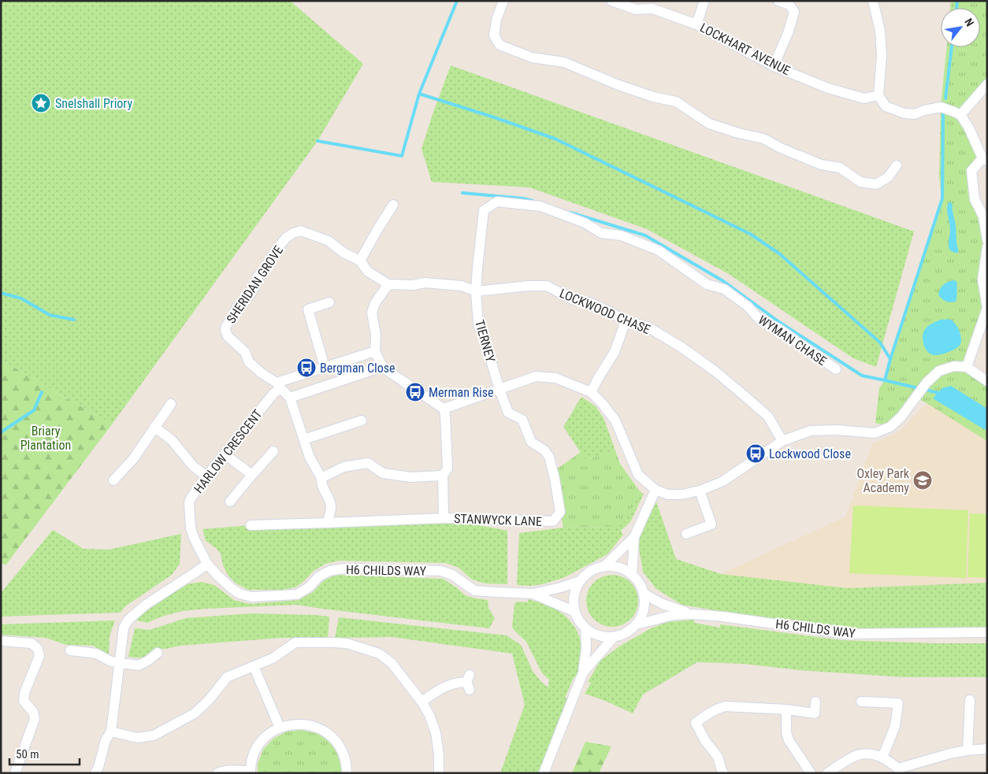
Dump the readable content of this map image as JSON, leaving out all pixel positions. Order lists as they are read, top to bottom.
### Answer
{
  "streets": {
    "street": [
      "LOCKHART AVENUE",
      "SHERIDAN GROVE",
      "LOCKWOOD CHASE",
      "WYMAN CHASE",
      "TIERNEY",
      "HARLOW CRESCENT",
      "STANWYCK LANE",
      "H6 CHILDS WAY"
    ]
  },
  "crossings": [
    ["SHERIDAN GROVE", "LOCKWOOD CHASE"],
    ["SHERIDAN GROVE", "HARLOW CRESCENT"],
    ["LOCKWOOD CHASE", "WYMAN CHASE"],
    ["LOCKWOOD CHASE", "TIERNEY"],
    ["WYMAN CHASE", "TIERNEY"],
    ["TIERNEY", "STANWYCK LANE"],
    ["HARLOW CRESCENT", "H6 CHILDS WAY"]
  ],
  "parks": ["Briary Plantation"],
  "places": {
    "place": ["Snelshall Priory"],
    "bus stop": ["Bergman Close", "Merman Rise", "Lockwood Close"],
    "school or university": ["Oxley Park Academy"]
  },
  "scale_bar": "50 m",
  "north": "top right"
}
